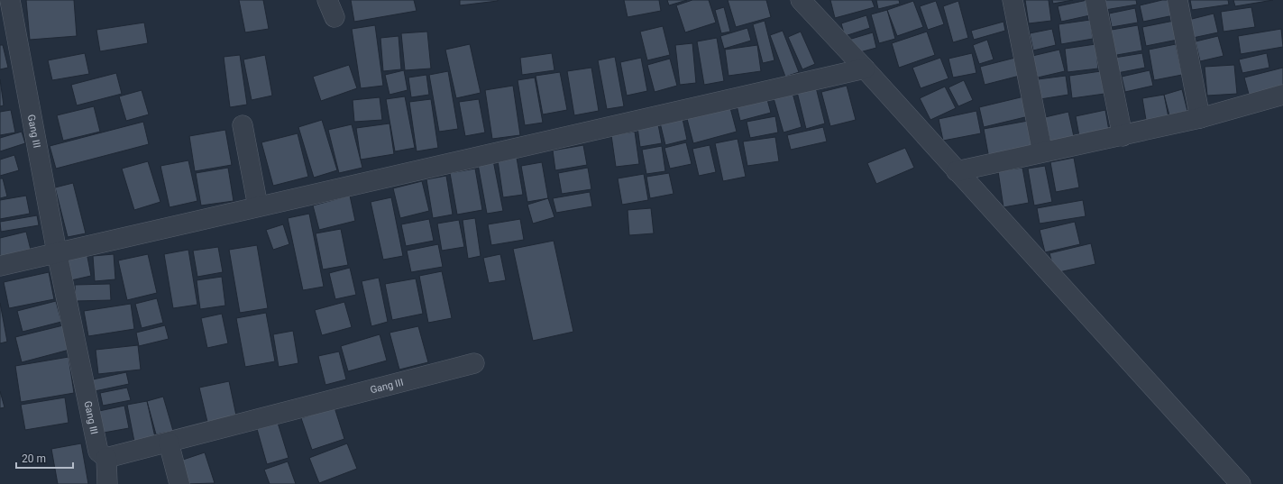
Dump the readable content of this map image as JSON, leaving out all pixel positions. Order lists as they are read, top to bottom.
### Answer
{
  "streets": {
    "street": ["Gang III"]
  },
  "scale_bar": "20 m"
}
